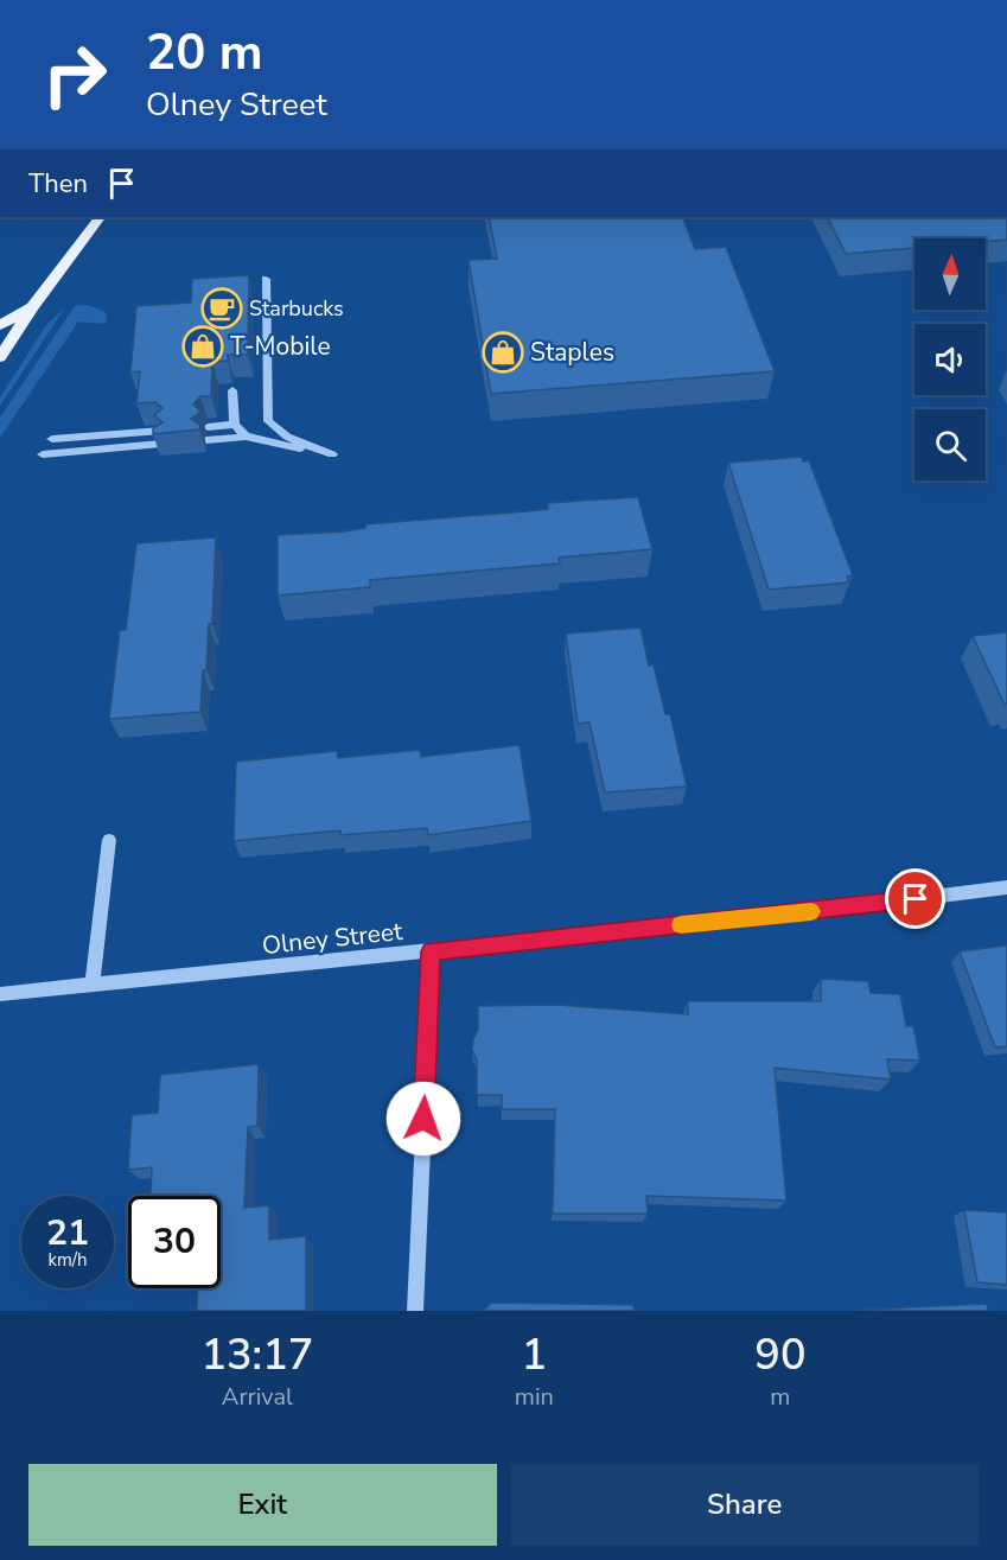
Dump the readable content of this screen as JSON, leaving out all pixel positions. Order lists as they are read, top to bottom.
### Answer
{
  "streets": {
    "street": ["Olney Street"]
  },
  "places": {
    "cafe": ["Starbucks"],
    "shop": ["T-Mobile", "Staples"]
  },
  "north": "top",
  "page": {
    "turn": ["20 m", "Olney Street"],
    "then": "Then",
    "speed": "21 km/h",
    "limit": "30",
    "eta": [
      "13:17",
      "Arrival",
      "1",
      "min",
      "90",
      "m"
    ],
    "buttons": ["Exit", "Share"]
  }
}
